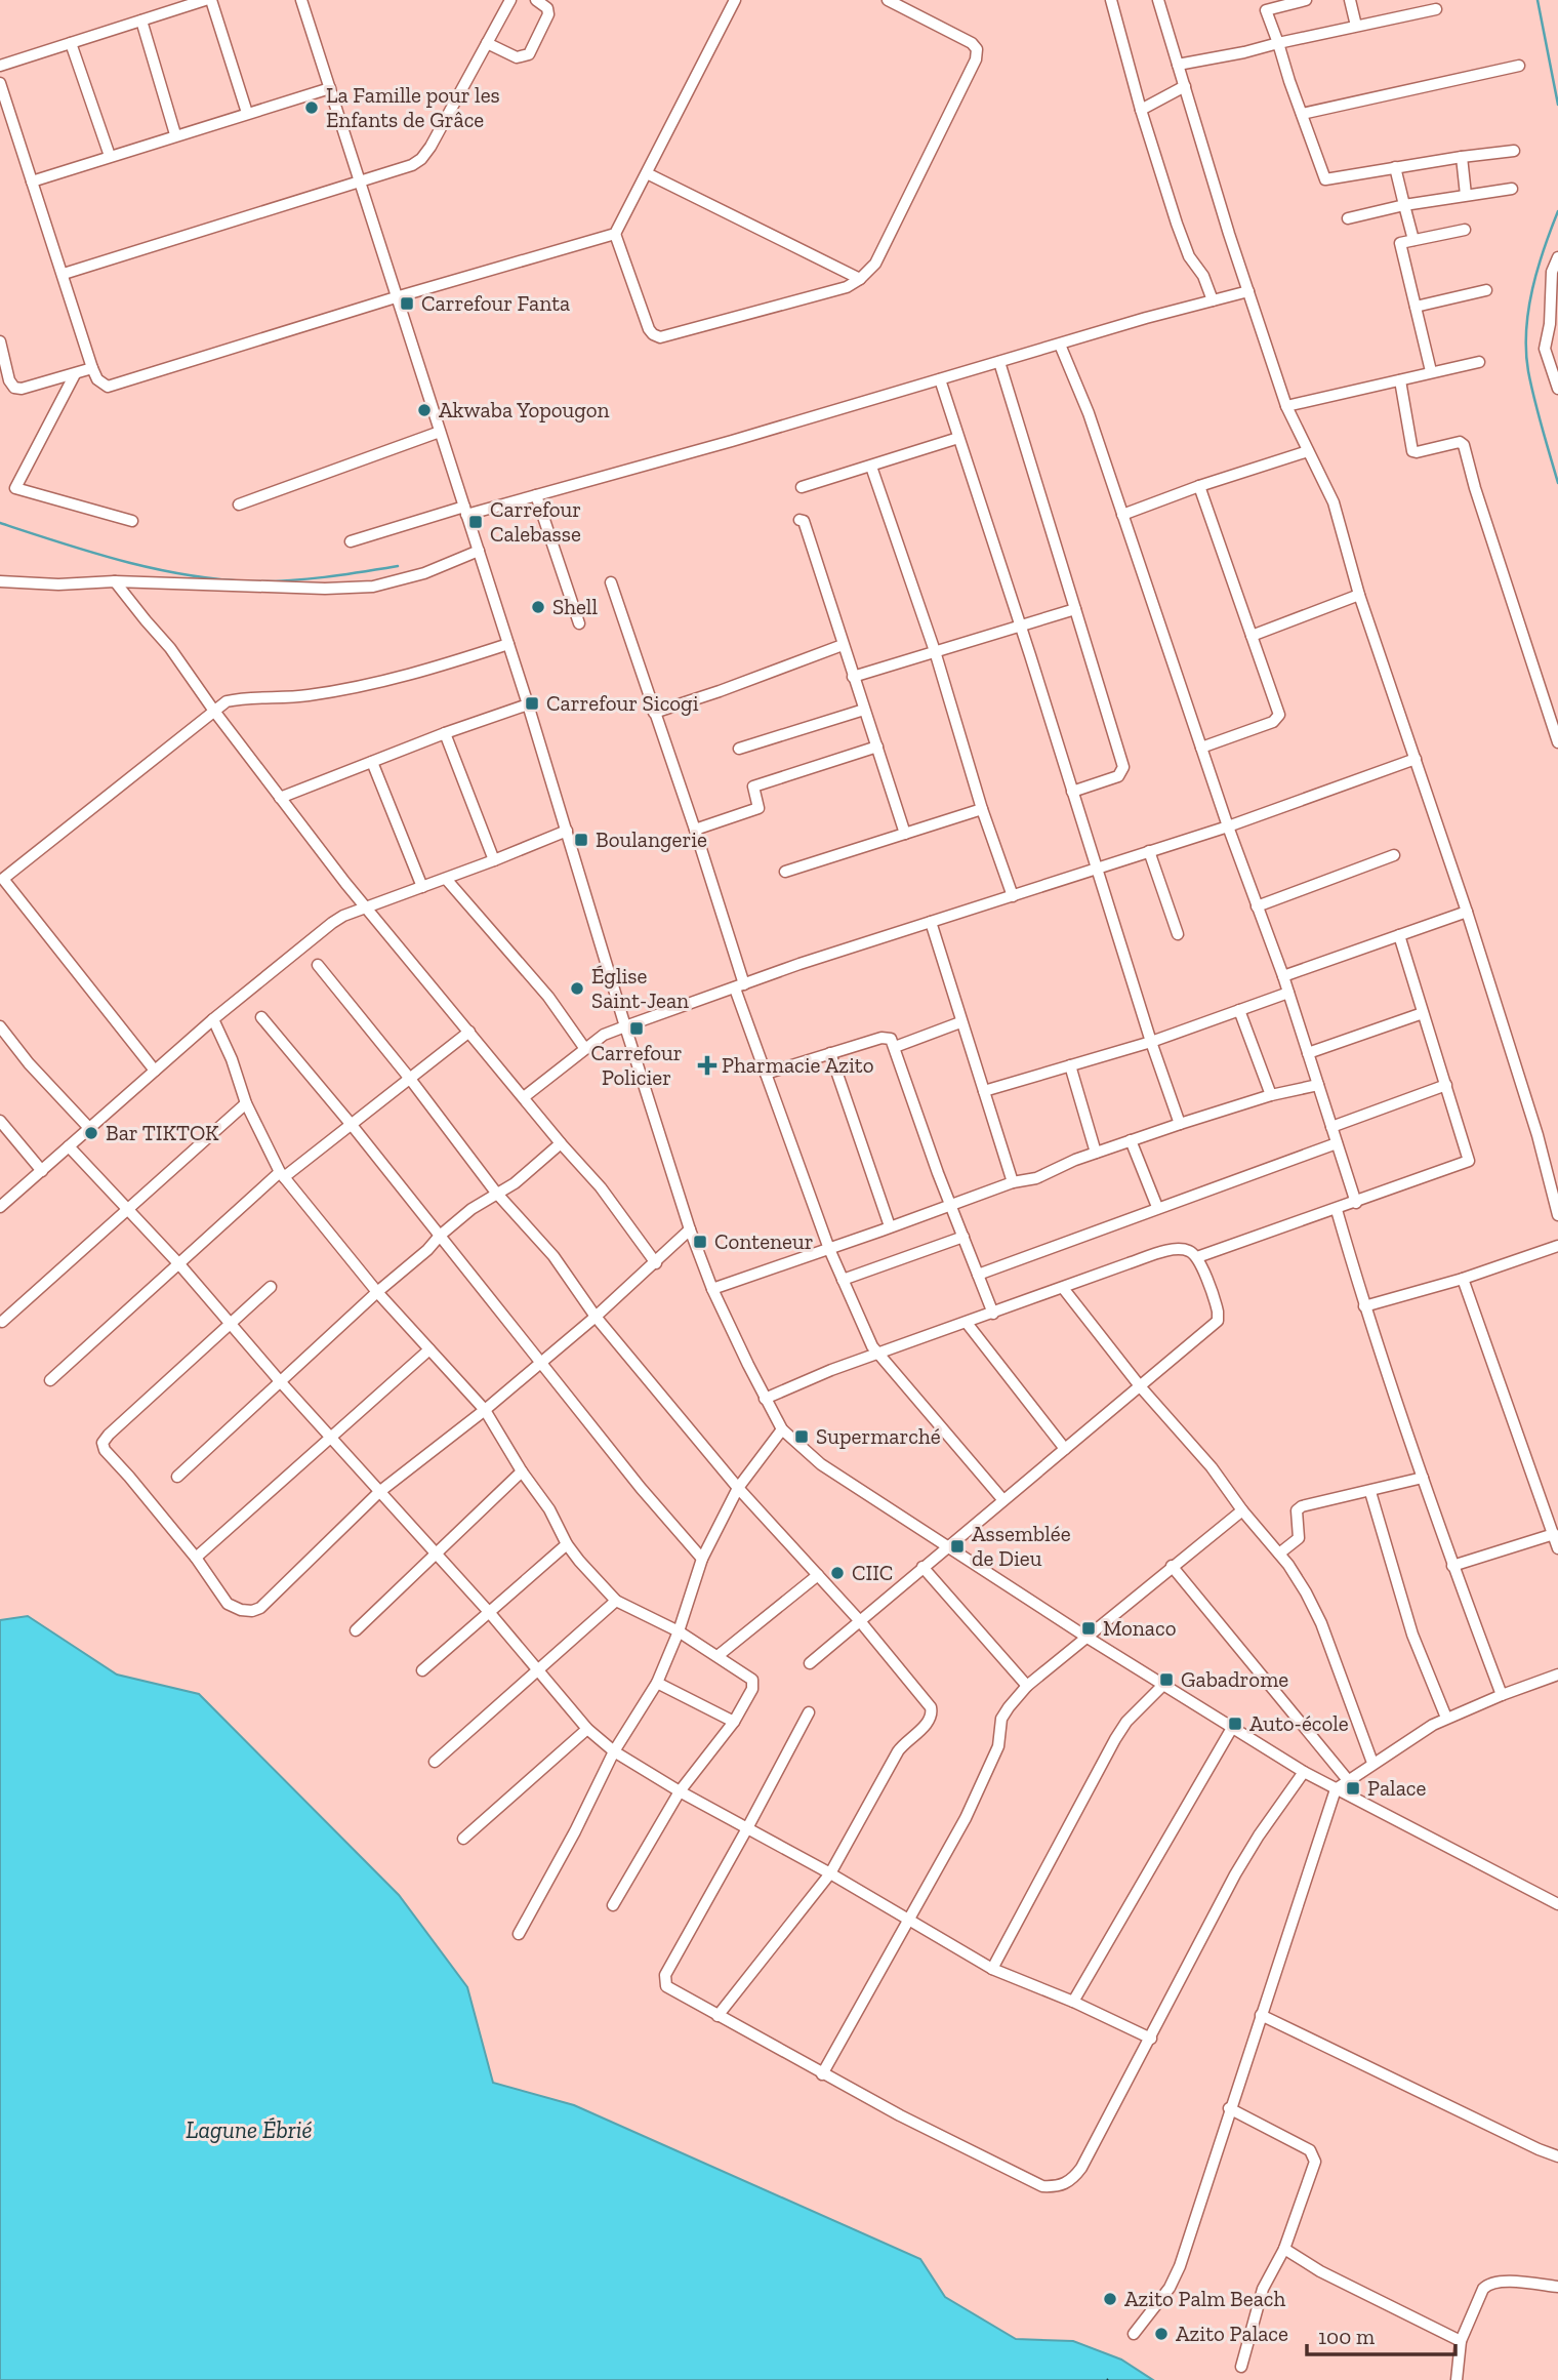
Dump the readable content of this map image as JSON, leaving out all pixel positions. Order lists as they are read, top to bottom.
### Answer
{
  "water": ["Lagune Ébrié"],
  "places": {
    "other": [
      "La Famille pour les Enfants de Grâce",
      "Akwaba Yopougon",
      "Shell",
      "Église Saint-Jean",
      "Bar TIKTOK",
      "CIIC",
      "Azito Palm Beach",
      "Azito Palace"
    ],
    "transit": [
      "Carrefour Fanta",
      "Carrefour Calebasse",
      "Carrefour Sicogi",
      "Boulangerie",
      "Carrefour Policier",
      "Conteneur",
      "Supermarché",
      "Assemblée de Dieu",
      "Monaco",
      "Gabadrome",
      "Auto-école",
      "Palace"
    ],
    "health": ["Pharmacie Azito"]
  },
  "scale_bar": "100 m"
}
